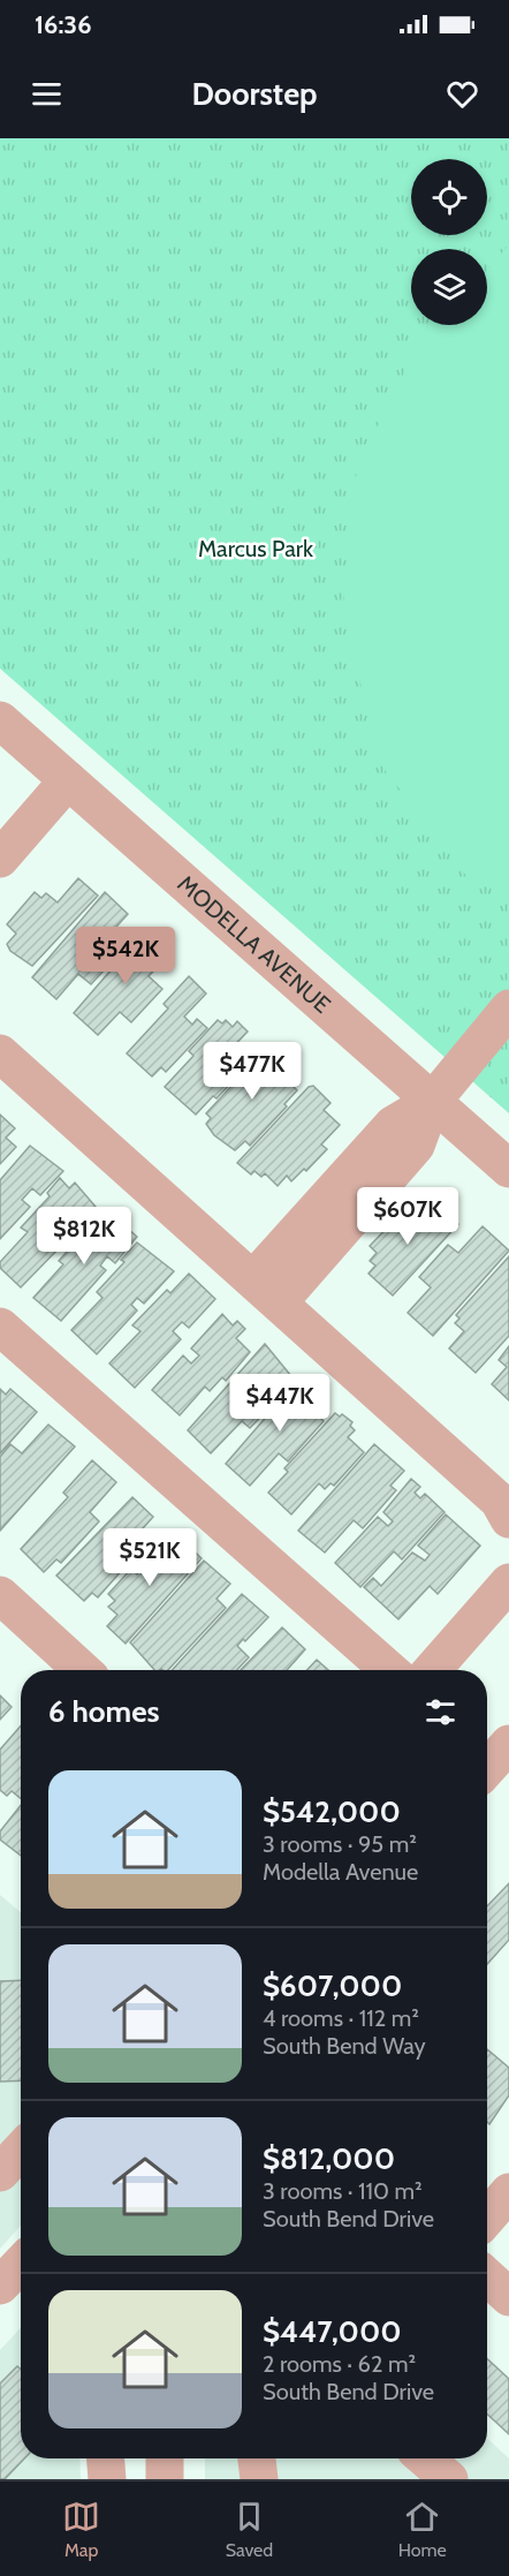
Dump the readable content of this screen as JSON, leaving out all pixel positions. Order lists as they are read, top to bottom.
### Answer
{
  "streets": {
    "street": ["MODELLA AVENUE"]
  },
  "parks": ["Marcus Park"],
  "page": {
    "status": "16:36",
    "header": "Doorstep",
    "price": [
      "$542K",
      "$477K",
      "$607K",
      "$812K",
      "$447K",
      "$521K"
    ],
    "heading": "6 homes",
    "list": [
      {
        "name": "$542,000",
        "note": "3 rooms · 95 m² · Modella Avenue"
      },
      {
        "name": "$607,000",
        "note": "4 rooms · 112 m² · South Bend Way"
      },
      {
        "name": "$812,000",
        "note": "3 rooms · 110 m² · South Bend Drive"
      },
      {
        "name": "$447,000",
        "note": "2 rooms · 62 m² · South Bend Drive"
      }
    ],
    "tabs": ["Map", "Saved", "Home"]
  }
}
